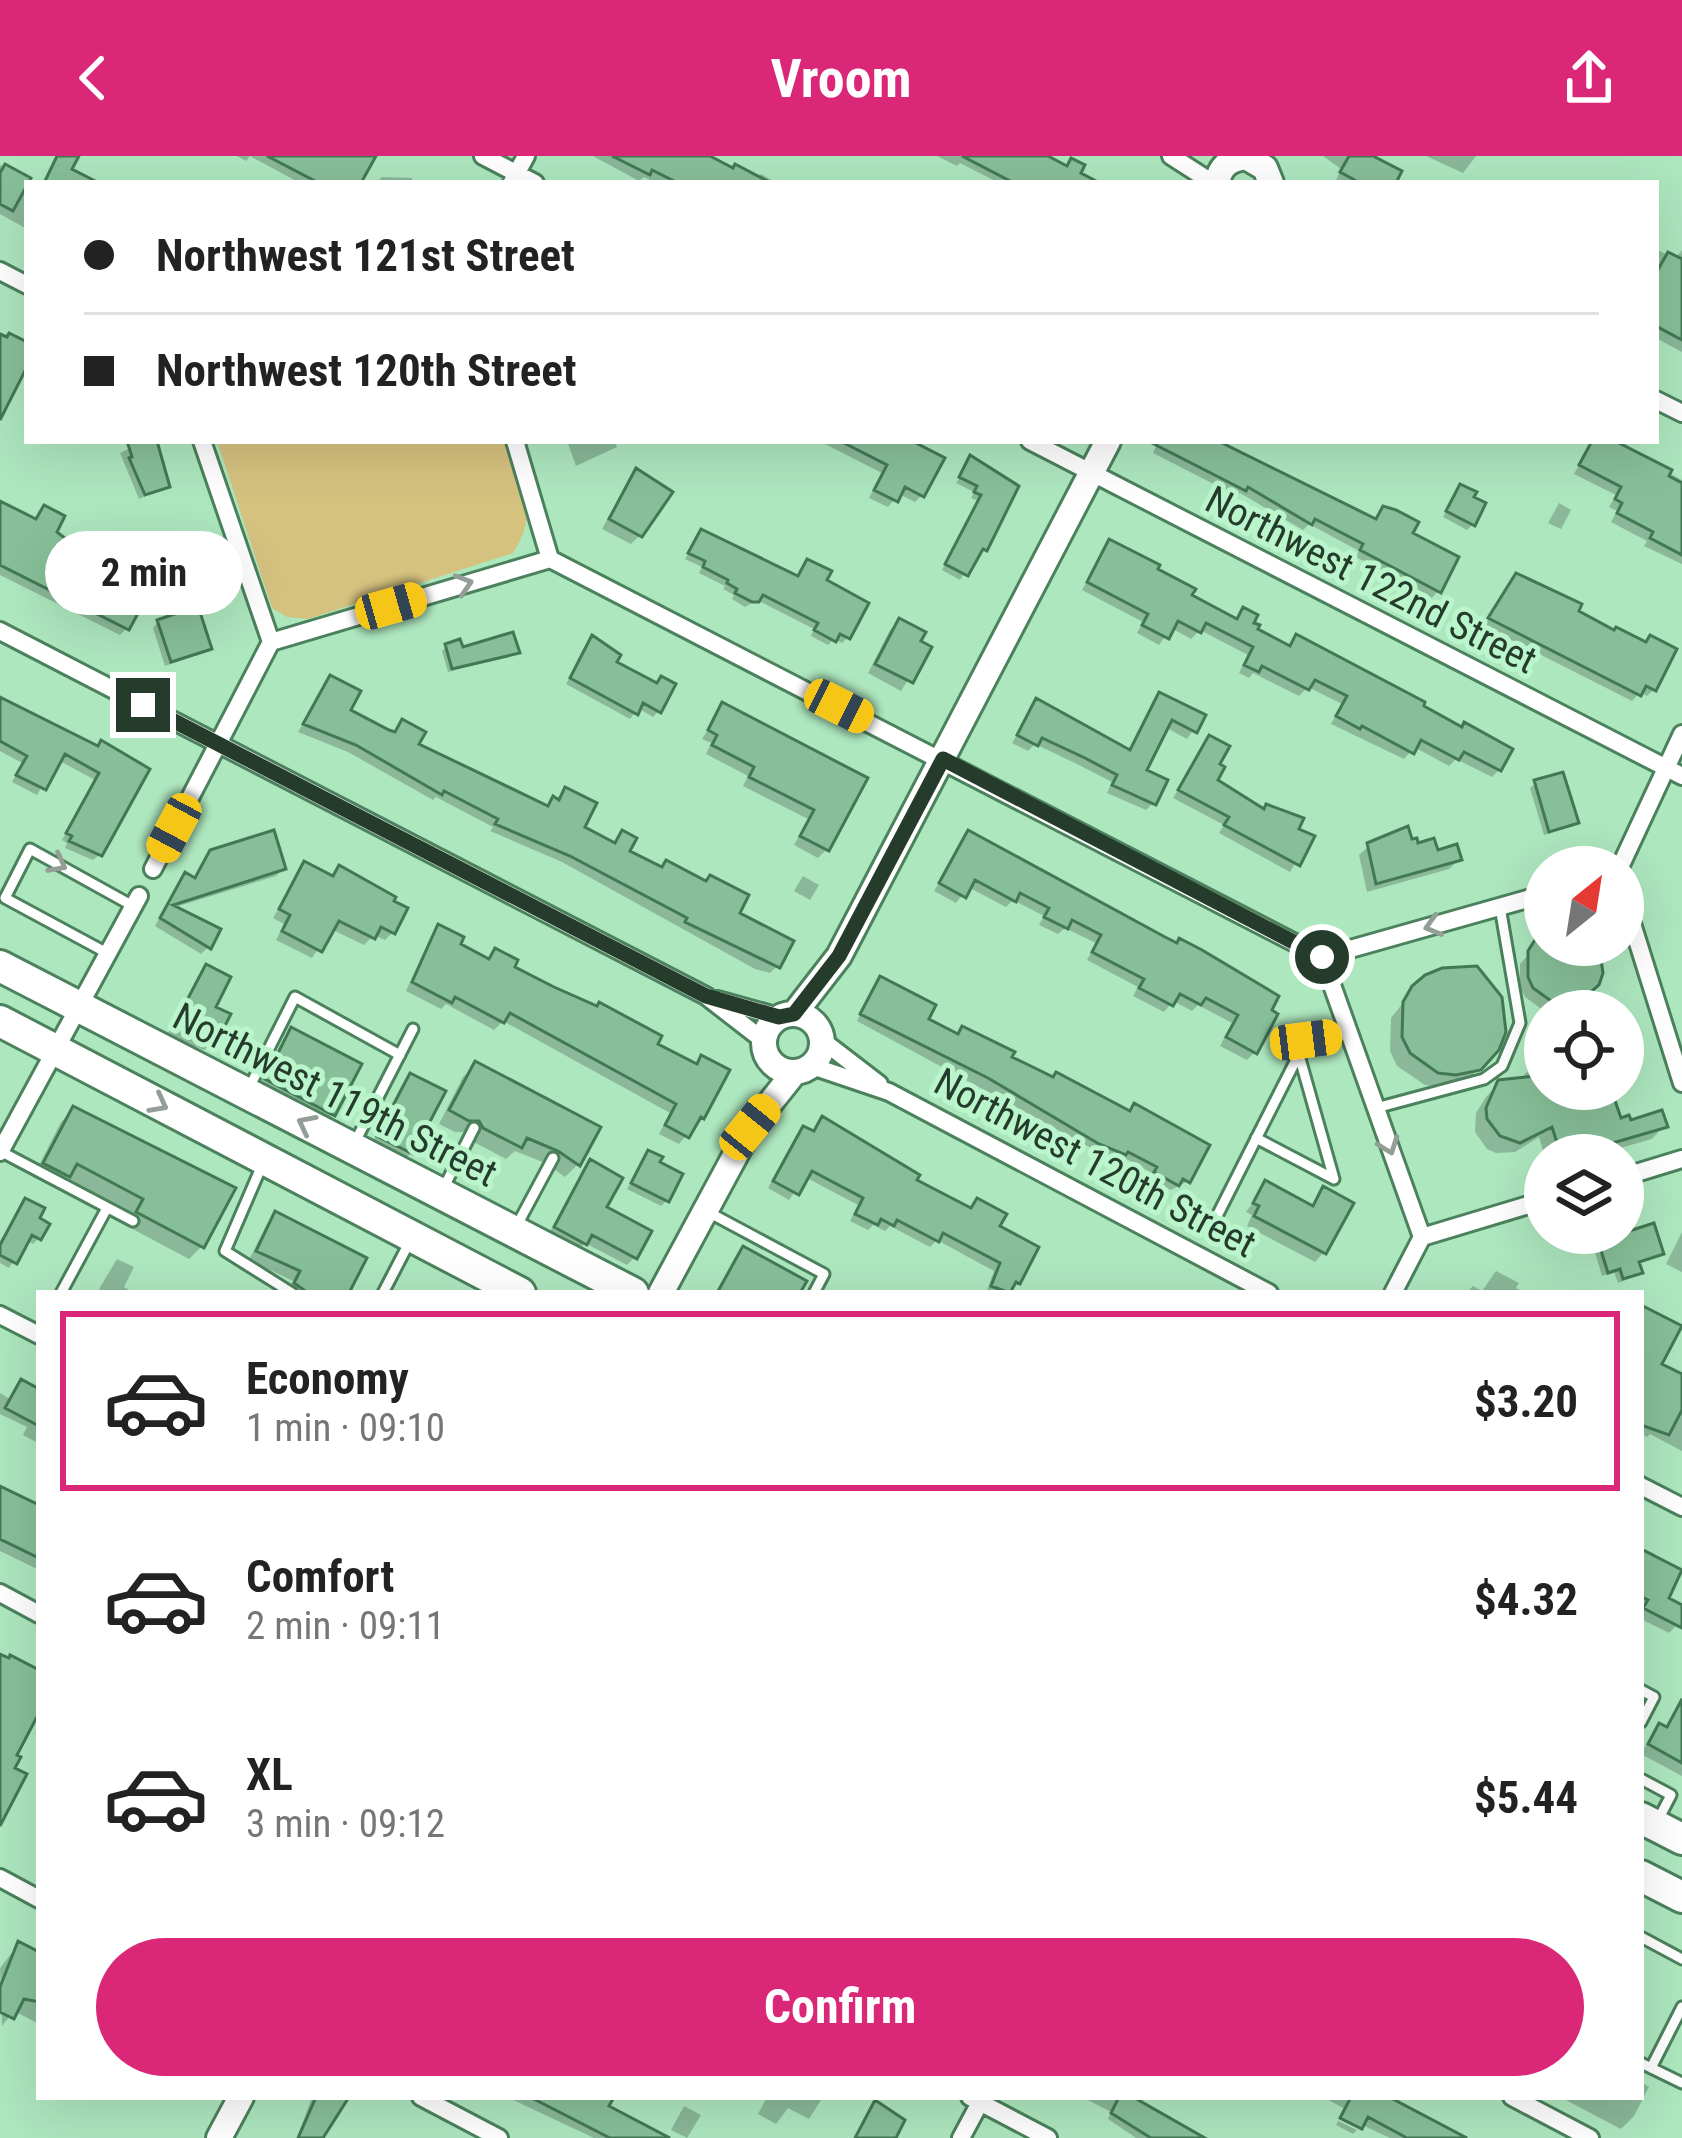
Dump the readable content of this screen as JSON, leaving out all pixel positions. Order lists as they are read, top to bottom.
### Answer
{
  "streets": {
    "highway": ["Northwest 119th Street"],
    "street": ["Northwest 122nd Street", "Northwest 120th Street"]
  },
  "north": "top right",
  "page": {
    "header": "Vroom",
    "banner": ["Northwest 121st Street", "Northwest 120th Street"],
    "bubble": "2 min",
    "list": [
      {
        "name": "Economy",
        "note": "1 min · 09:10",
        "value": "$3.20"
      },
      {
        "name": "Comfort",
        "note": "2 min · 09:11",
        "value": "$4.32"
      },
      {
        "name": "XL",
        "note": "3 min · 09:12",
        "value": "$5.44"
      }
    ],
    "buttons": "Confirm"
  }
}
